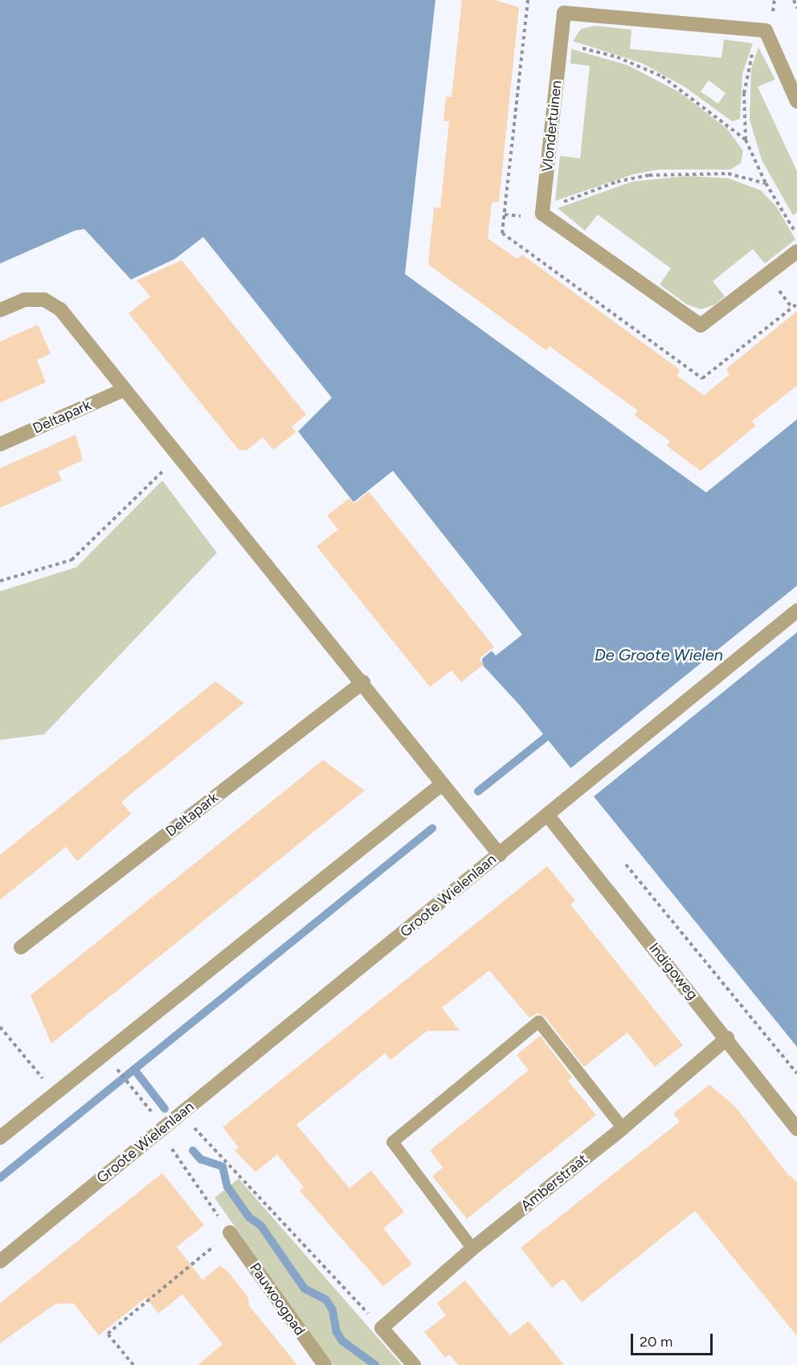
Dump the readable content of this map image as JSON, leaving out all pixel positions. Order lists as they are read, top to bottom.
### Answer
{
  "streets": {
    "street": [
      "Vlondertuinen",
      "Deltapark",
      "Groote Wielenlaan",
      "Indigoweg",
      "Amberstraat",
      "Pauwoogpad"
    ]
  },
  "crossings": [
    ["Indigoweg", "Amberstraat"]
  ],
  "water": ["De Groote Wielen"],
  "scale_bar": "20 m"
}
